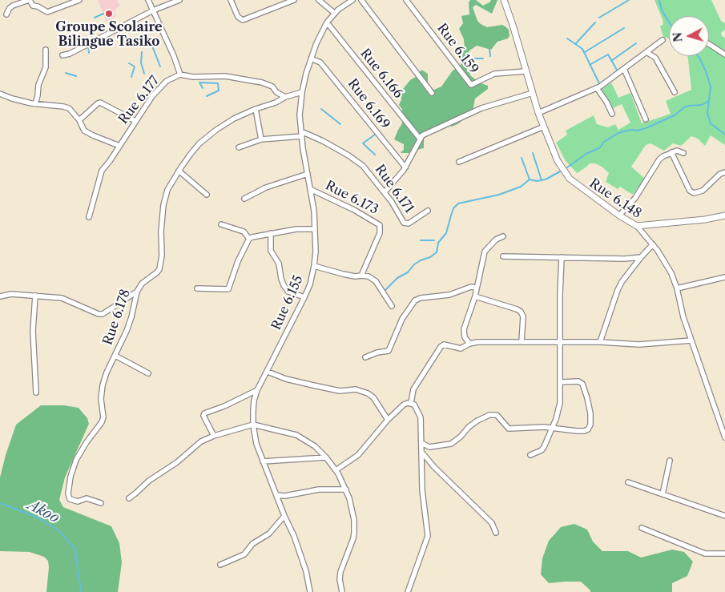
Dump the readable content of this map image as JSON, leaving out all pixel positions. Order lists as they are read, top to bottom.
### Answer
{
  "streets": {
    "street": [
      "Rue 6.159",
      "Rue 6.166",
      "Rue 6.177",
      "Rue 6.169",
      "Rue 6.171",
      "Rue 6.173",
      "Rue 6.148",
      "Rue 6.155",
      "Rue 6.178"
    ]
  },
  "crossings": [
    ["Rue 6.159", "Rue 6.148"],
    ["Rue 6.166", "Rue 6.155"],
    ["Rue 6.177", "Rue 6.178"],
    ["Rue 6.169", "Rue 6.155"],
    ["Rue 6.171", "Rue 6.155"],
    ["Rue 6.173", "Rue 6.155"]
  ],
  "water": ["Akoo"],
  "places": ["Groupe Scolaire Bilingue Tasiko"],
  "north": "left"
}
